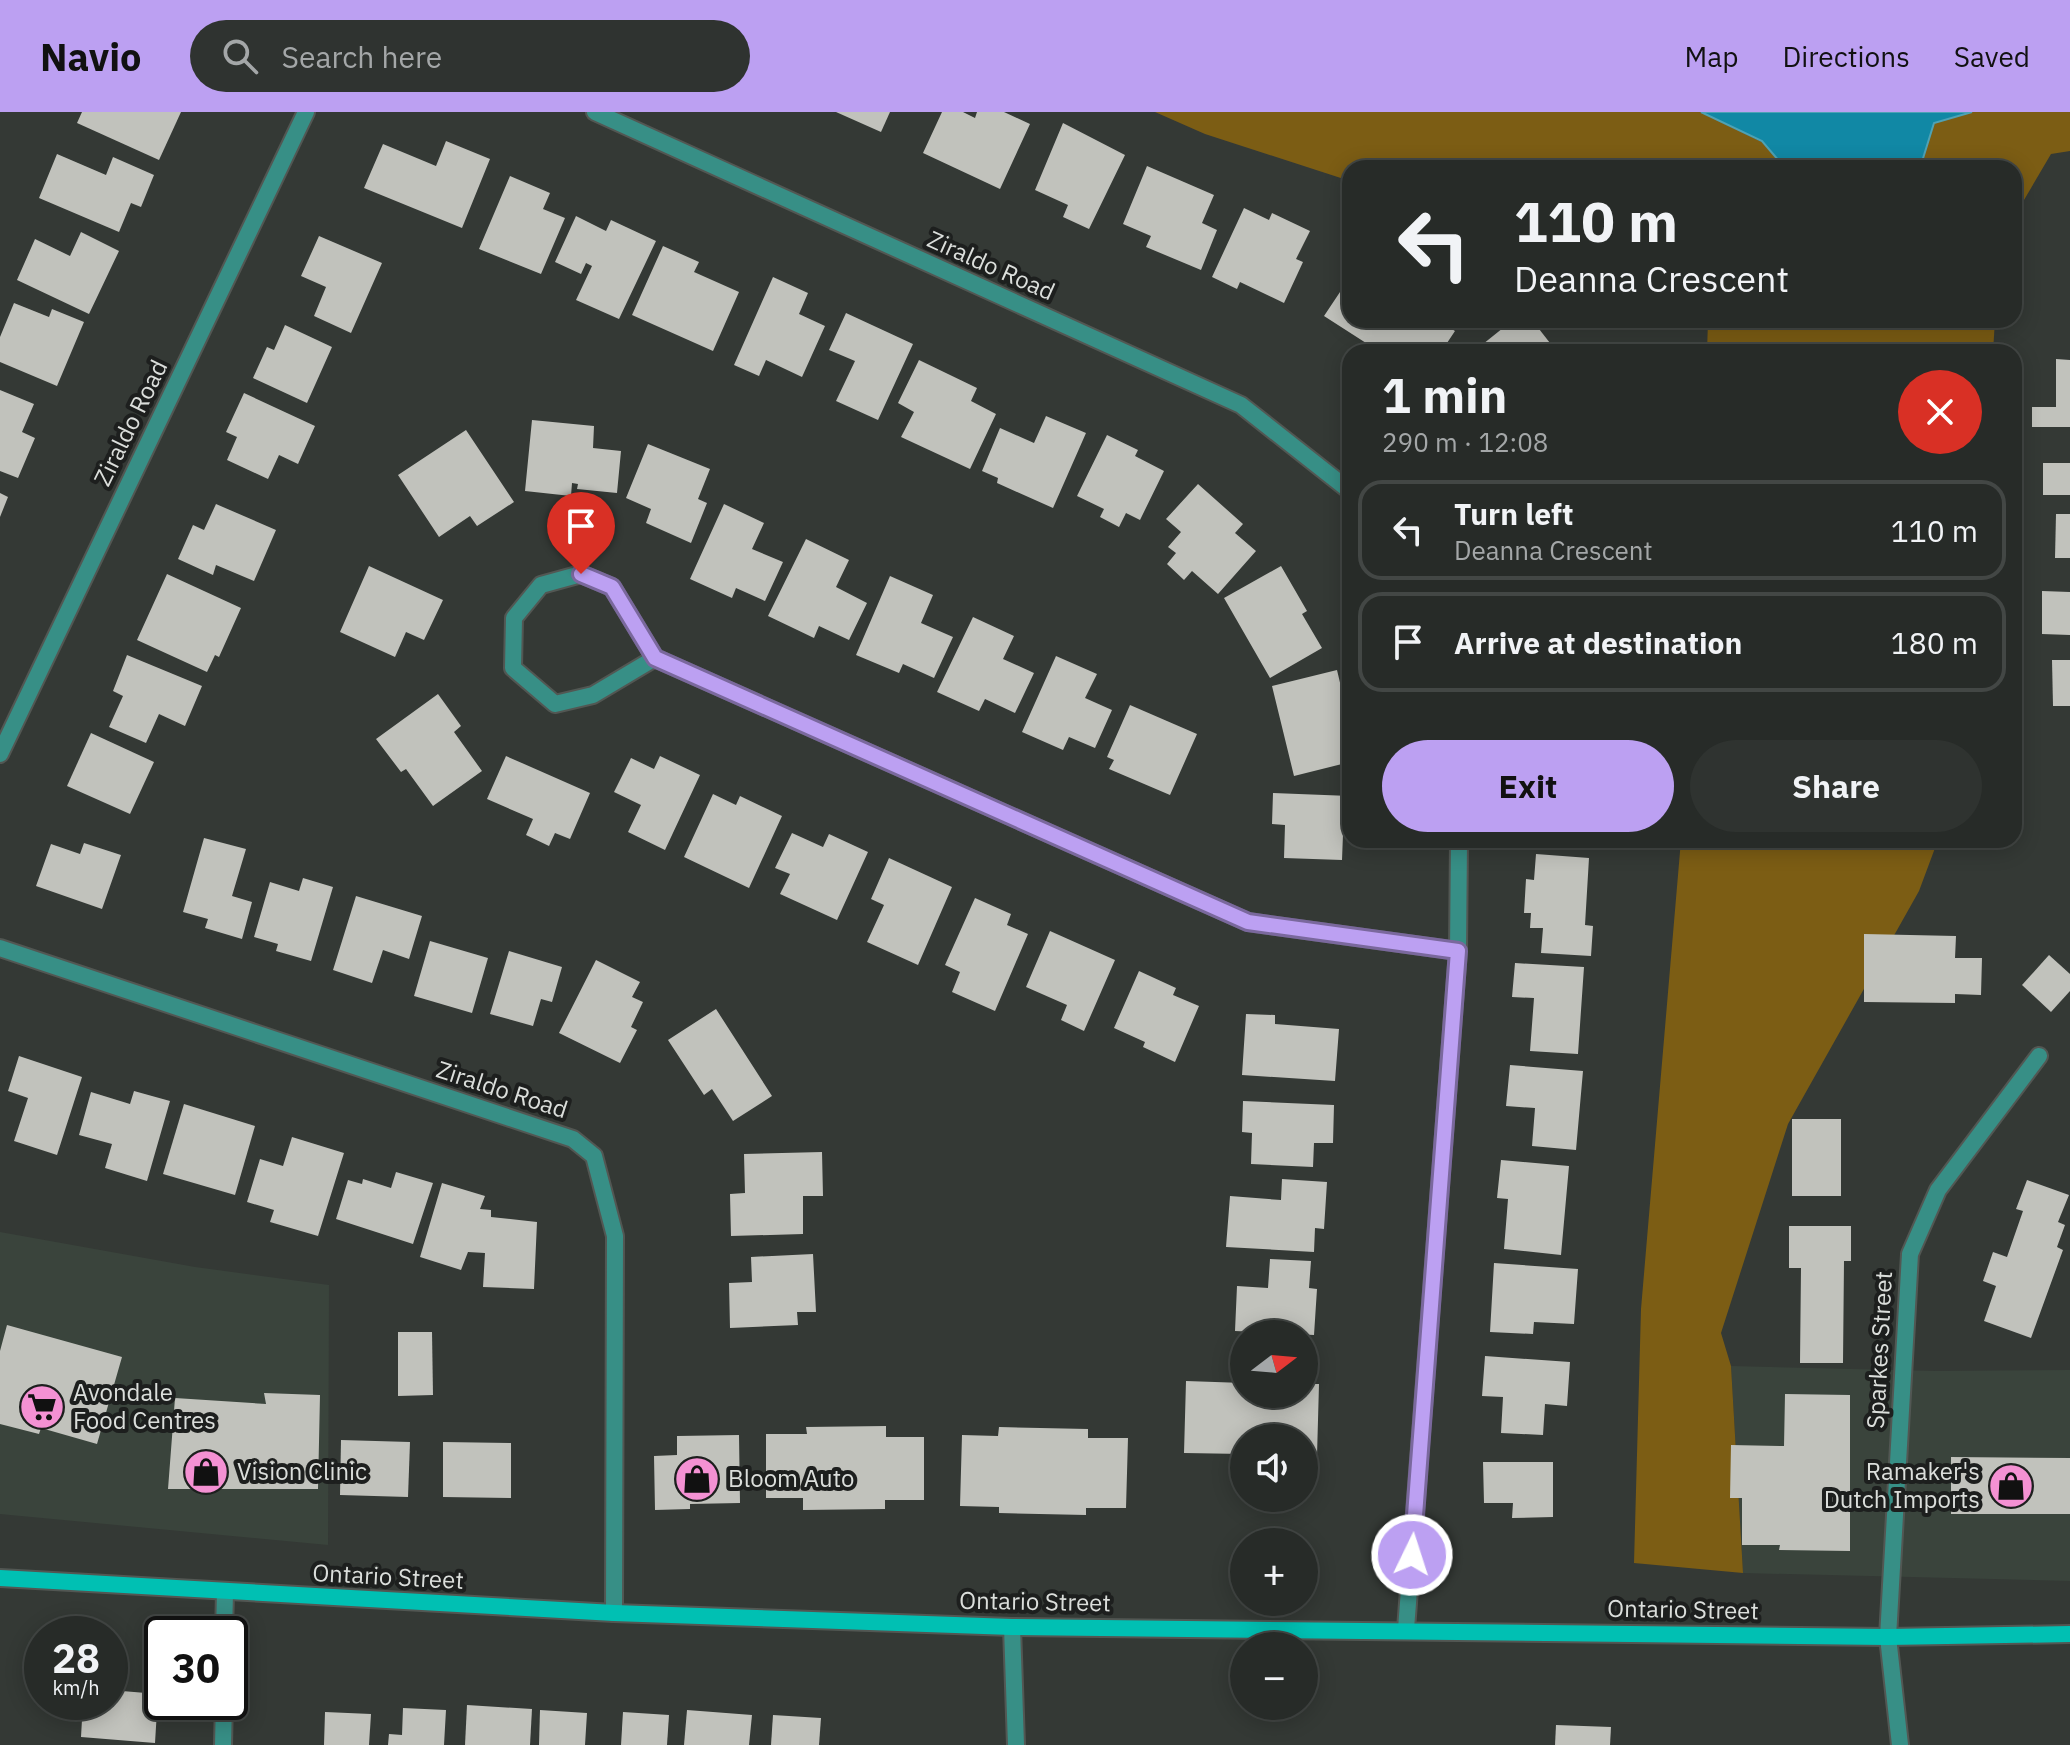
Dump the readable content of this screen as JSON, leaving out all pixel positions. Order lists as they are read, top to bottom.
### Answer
{
  "streets": {
    "main road": ["Ontario Street"],
    "street": ["Ziraldo Road", "Sparkes Street"]
  },
  "crossings": [
    ["Ziraldo Road", "Ontario Street"],
    ["Sparkes Street", "Ontario Street"]
  ],
  "places": {
    "supermarket": ["Avondale Food Centres"],
    "shop": ["Vision Clinic", "Bloom Auto", "Ramaker's Dutch Imports"]
  },
  "north": "right",
  "page": {
    "header": "Navio",
    "search": "Search here",
    "nav": ["Map", "Directions", "Saved"],
    "turn": ["110 m", "Deanna Crescent"],
    "heading": ["1 min", "290 m · 12:08"],
    "list": [
      {
        "name": "Turn left",
        "note": "Deanna Crescent",
        "value": "110 m"
      },
      {
        "name": "Arrive at destination",
        "value": "180 m"
      }
    ],
    "buttons": ["Exit", "Share"],
    "map_buttons": ["+", "−"],
    "speed": "28 km/h",
    "limit": "30"
  }
}
